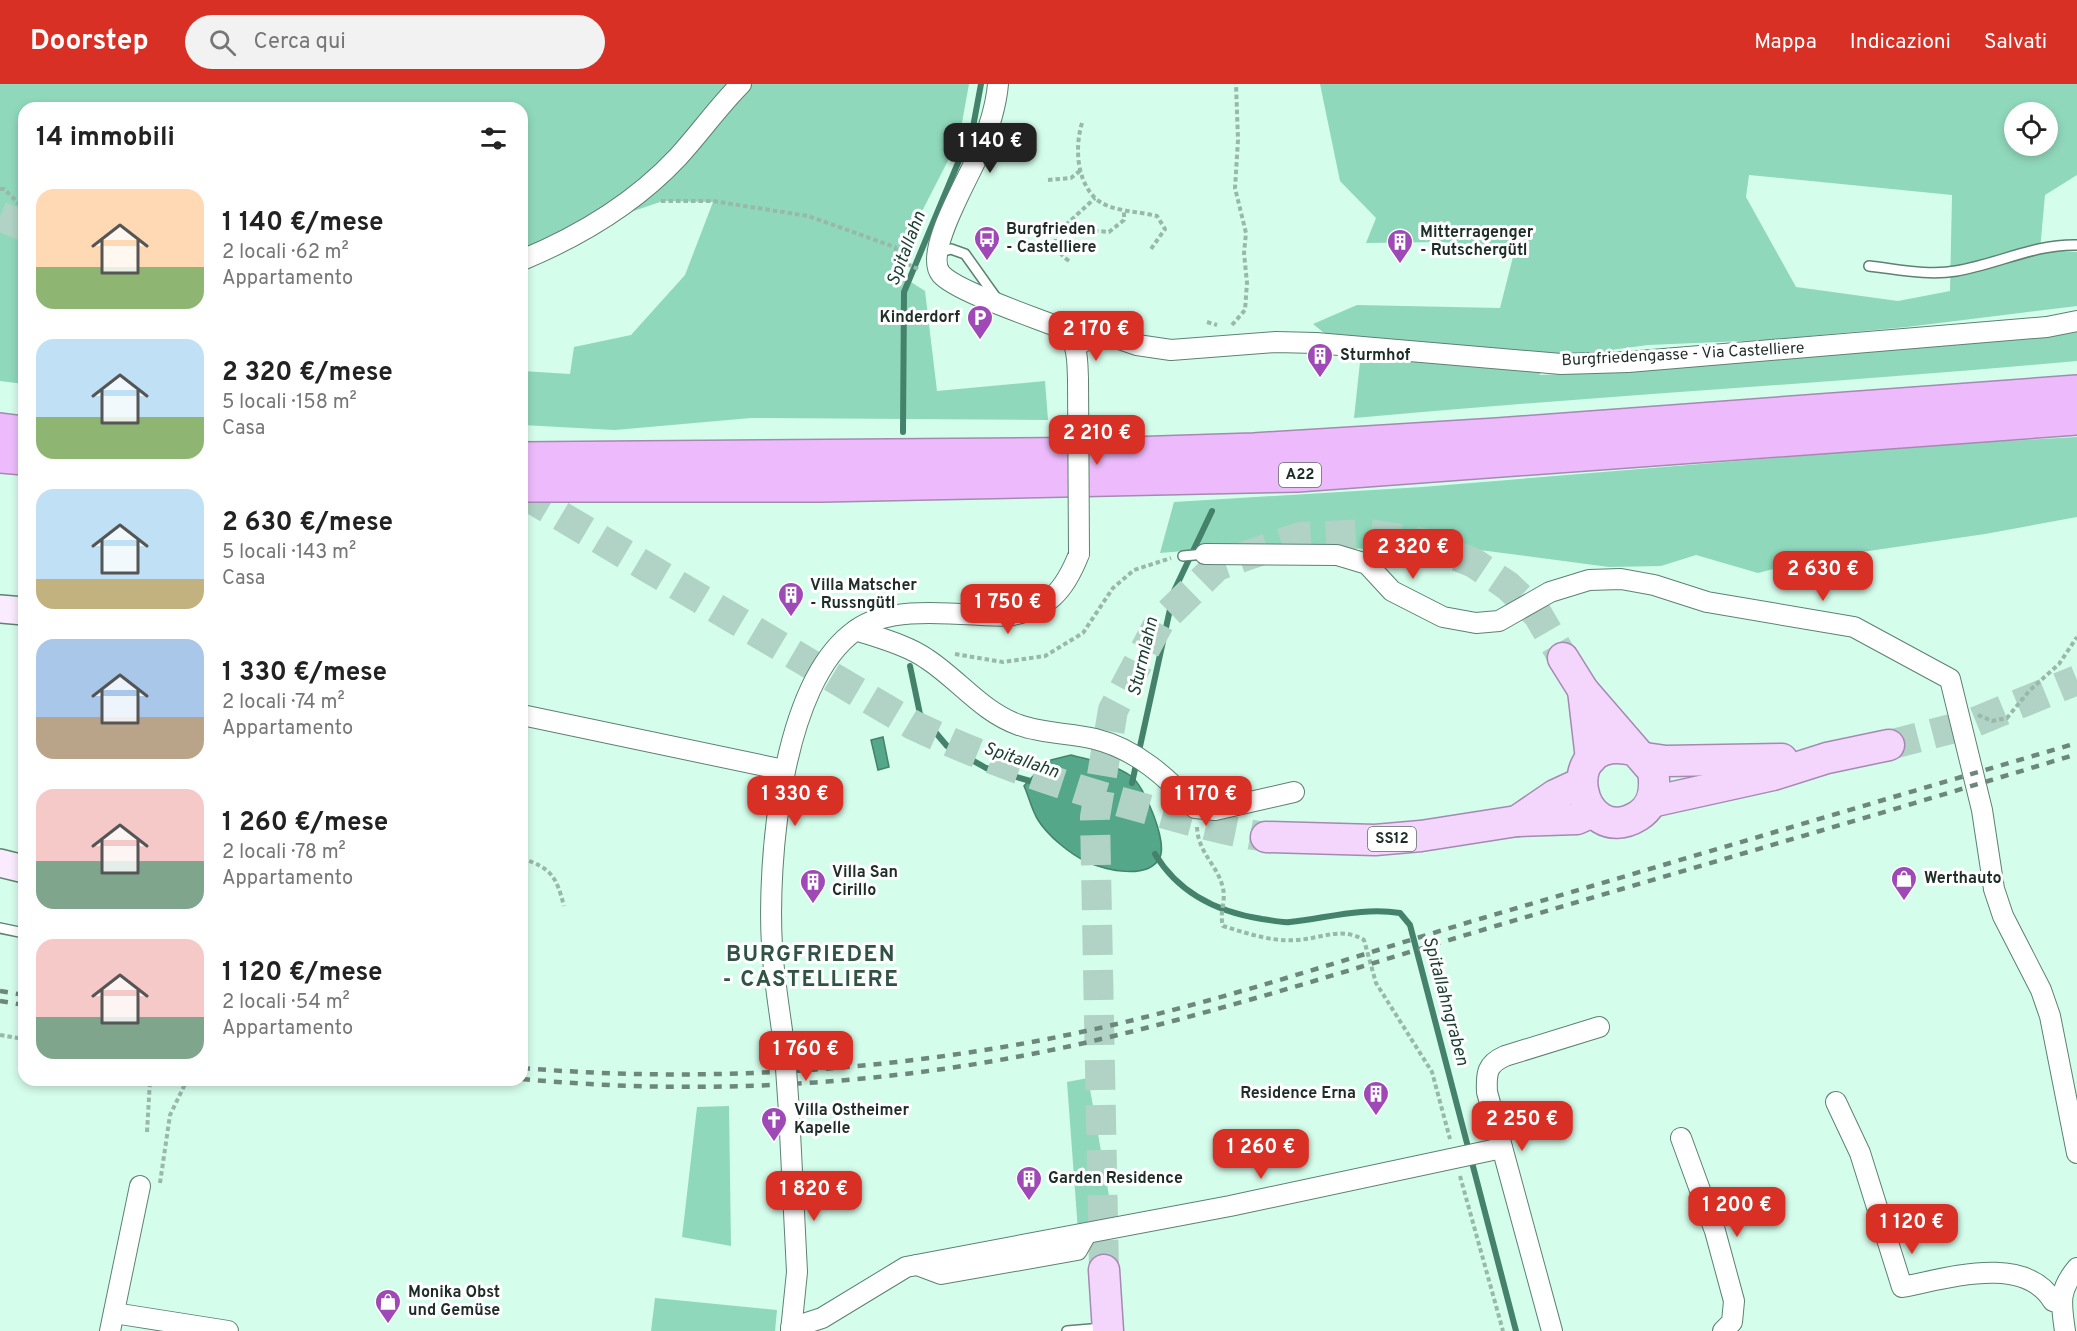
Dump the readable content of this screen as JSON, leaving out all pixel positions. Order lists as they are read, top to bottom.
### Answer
{
  "streets": {
    "highway": ["A22"],
    "main road": ["SS12"],
    "street": ["Burgfriedengasse - Via Castelliere"]
  },
  "districts": ["BURGFRIEDEN - CASTELLIERE"],
  "water": ["Spitallahn", "Sturmlahn", "Spitallahngraben"],
  "places": {
    "bus stop": ["Burgfrieden - Castelliere"],
    "building": [
      "Mitterragenger - Rutschergütl",
      "Sturmhof",
      "Villa Matscher - Russngütl",
      "Villa San Cirillo",
      "Residence Erna",
      "Garden Residence"
    ],
    "parking": ["Kinderdorf"],
    "shop": ["Werthauto", "Monika Obst und Gemüse"],
    "church": ["Villa Ostheimer Kapelle"]
  },
  "page": {
    "header": "Doorstep",
    "search": "Cerca qui",
    "nav": ["Mappa", "Indicazioni", "Salvati"],
    "heading": "14 immobili",
    "price": [
      "1 140 €",
      "2 170 €",
      "2 210 €",
      "2 320 €",
      "2 630 €",
      "1 750 €",
      "1 330 €",
      "1 170 €",
      "1 760 €",
      "2 250 €",
      "1 260 €",
      "1 820 €",
      "1 200 €",
      "1 120 €"
    ],
    "list": [
      {
        "name": "1 140 €/mese",
        "note": "2 locali · 62 m² · Appartamento"
      },
      {
        "name": "2 320 €/mese",
        "note": "5 locali · 158 m² · Casa"
      },
      {
        "name": "2 630 €/mese",
        "note": "5 locali · 143 m² · Casa"
      },
      {
        "name": "1 330 €/mese",
        "note": "2 locali · 74 m² · Appartamento"
      },
      {
        "name": "1 260 €/mese",
        "note": "2 locali · 78 m² · Appartamento"
      },
      {
        "name": "1 120 €/mese",
        "note": "2 locali · 54 m² · Appartamento"
      }
    ]
  }
}
